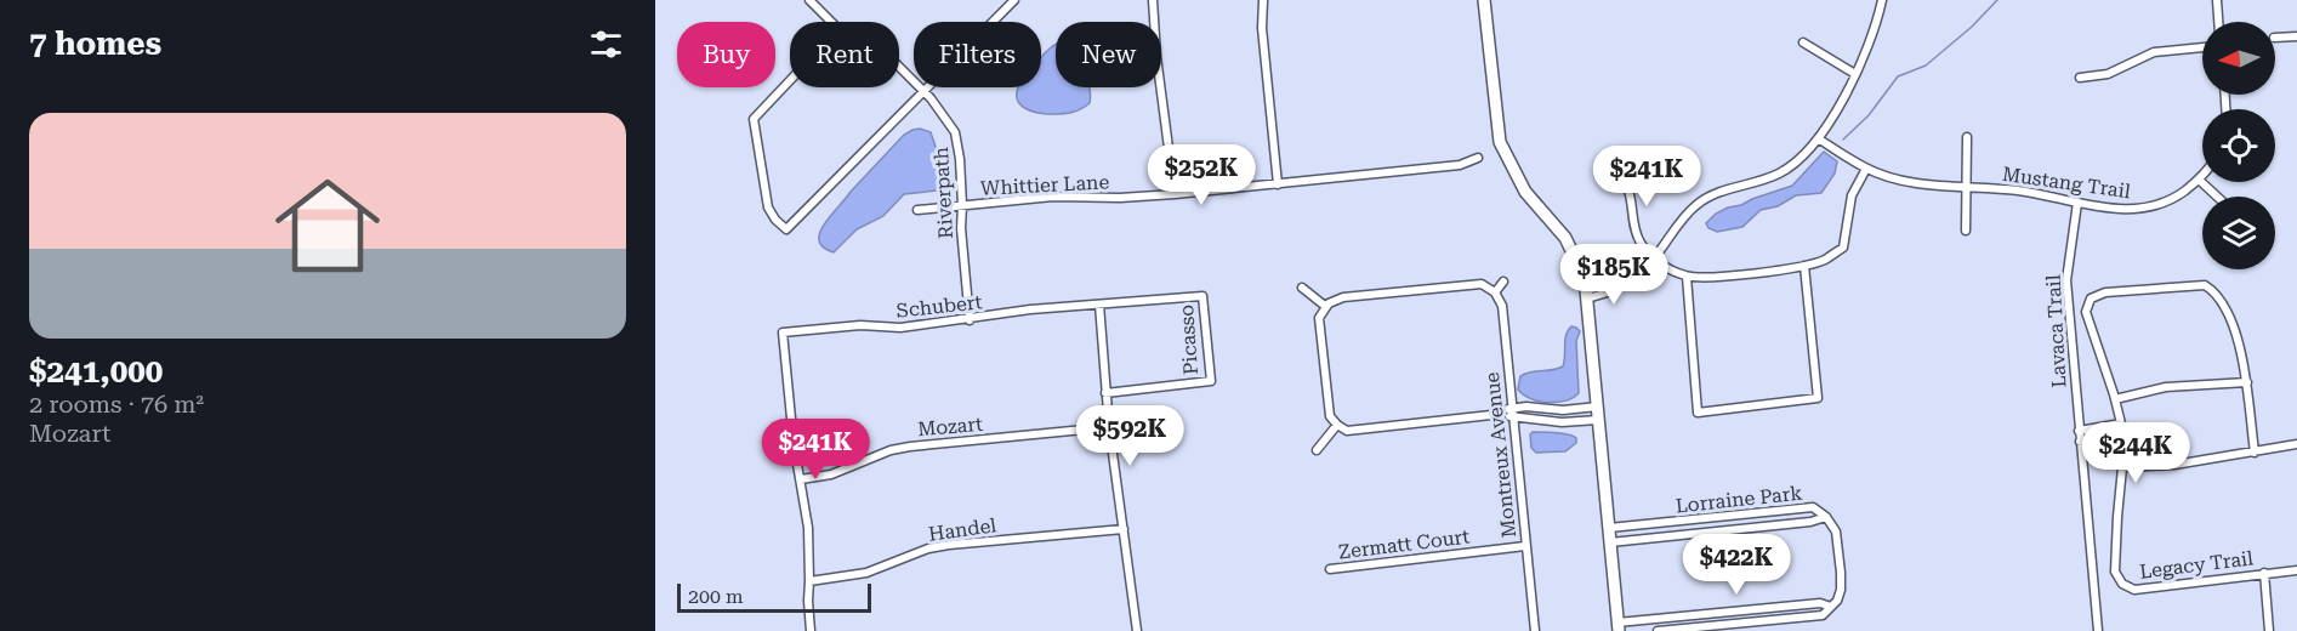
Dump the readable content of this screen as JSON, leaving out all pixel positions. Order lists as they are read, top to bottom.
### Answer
{
  "streets": {
    "street": [
      "Mustang Trail",
      "Whittier Lane",
      "Riverpath",
      "Schubert",
      "Lavaca Trail",
      "Picasso",
      "Mozart",
      "Montreux Avenue",
      "Lorraine Park",
      "Handel",
      "Zermatt Court",
      "Legacy Trail"
    ]
  },
  "crossings": [
    ["Mustang Trail", "Lavaca Trail"],
    ["Whittier Lane", "Riverpath"],
    ["Riverpath", "Schubert"],
    ["Schubert", "Picasso"],
    ["Schubert", "Mozart"],
    ["Montreux Avenue", "Zermatt Court"]
  ],
  "scale_bar": "200 m",
  "north": "left",
  "page": {
    "heading": "7 homes",
    "chip": [
      "Buy",
      "Rent",
      "Filters",
      "New"
    ],
    "list": [
      {
        "name": "$241,000",
        "note": "2 rooms · 76 m² · Mozart"
      }
    ],
    "price": [
      "$252K",
      "$241K",
      "$185K",
      "$592K",
      "$241K",
      "$244K",
      "$422K"
    ],
    "scale": "200 m"
  }
}
